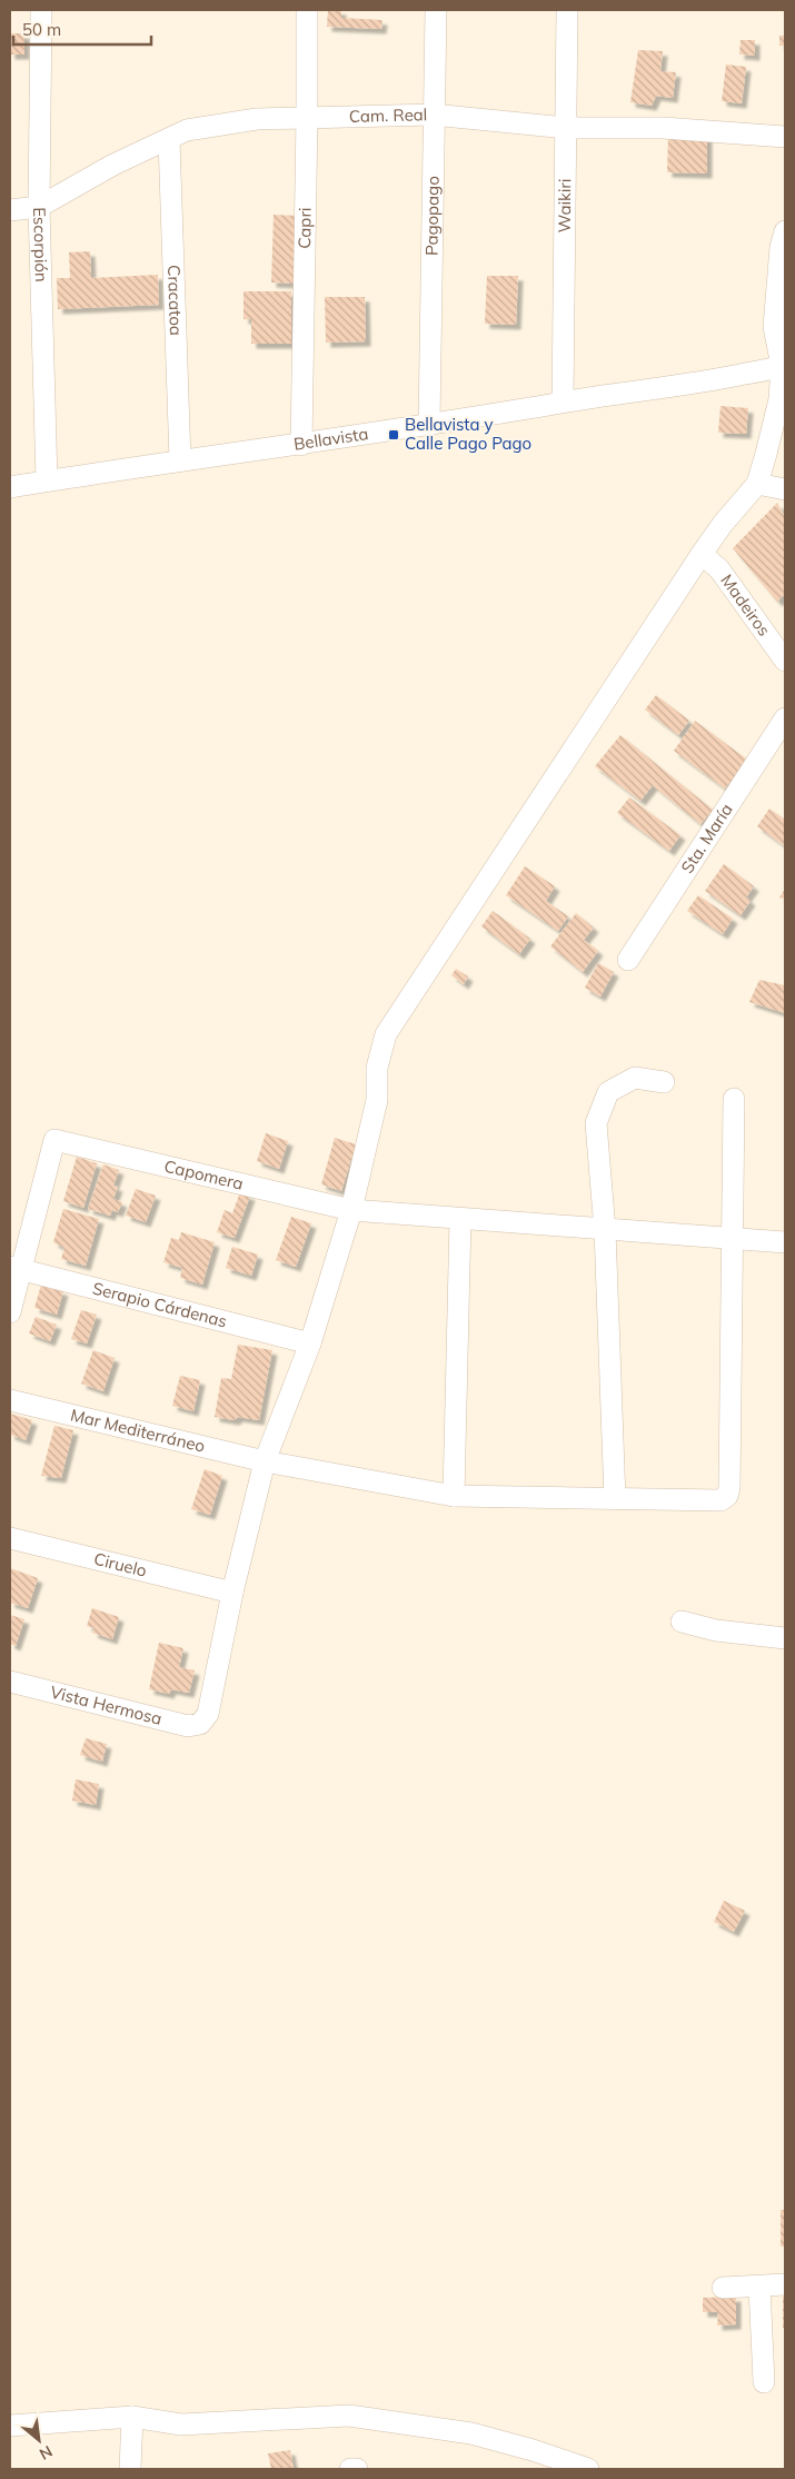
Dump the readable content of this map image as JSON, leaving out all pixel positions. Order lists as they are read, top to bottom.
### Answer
{
  "streets": {
    "street": [
      "Cam. Real",
      "Waikiri",
      "Pagopago",
      "Capri",
      "Escorpión",
      "Cracatoa",
      "Bellavista",
      "Madeiros",
      "Sta. María",
      "Capomera",
      "Serapio Cárdenas",
      "Mar Mediterráneo",
      "Ciruelo",
      "Vista Hermosa"
    ]
  },
  "crossings": [
    ["Cam. Real", "Waikiri"],
    ["Cam. Real", "Pagopago"],
    ["Cam. Real", "Capri"],
    ["Cam. Real", "Escorpión"],
    ["Cam. Real", "Cracatoa"],
    ["Waikiri", "Bellavista"],
    ["Pagopago", "Bellavista"],
    ["Capri", "Bellavista"],
    ["Escorpión", "Bellavista"],
    ["Cracatoa", "Bellavista"],
    ["Capomera", "Serapio Cárdenas"],
    ["Capomera", "Mar Mediterráneo"],
    ["Ciruelo", "Vista Hermosa"]
  ],
  "places": {
    "transit": ["Bellavista y Calle Pago Pago"]
  },
  "scale_bar": "50 m",
  "north": "bottom right"
}
